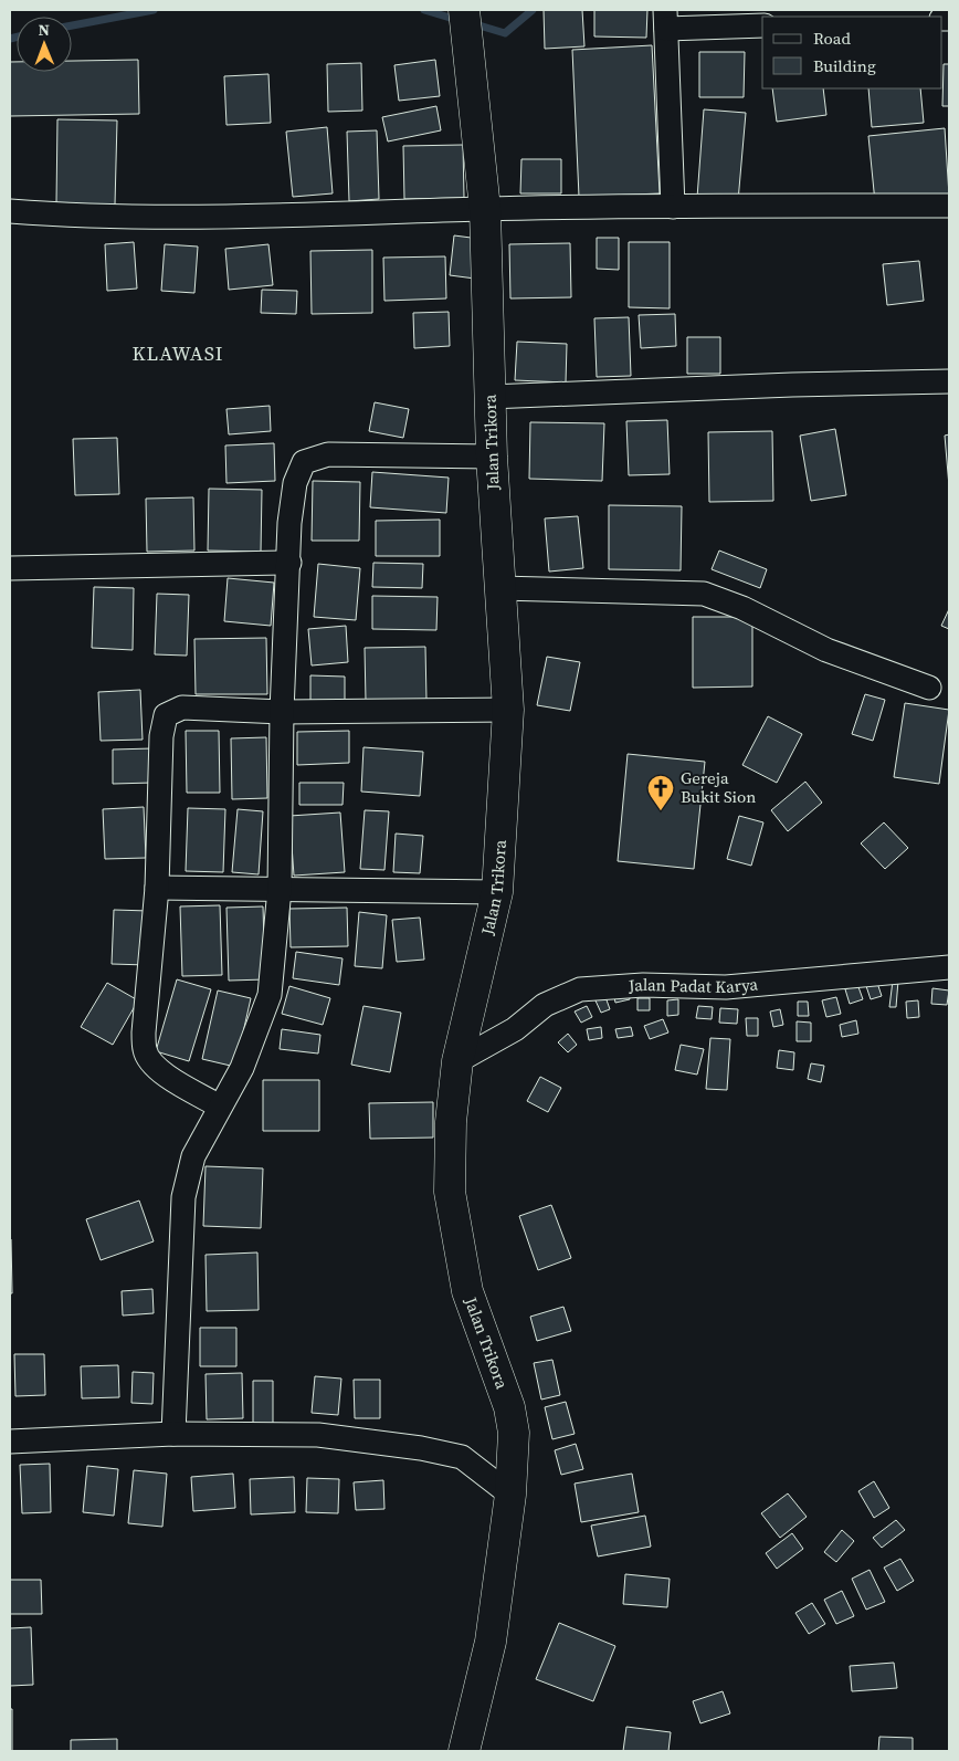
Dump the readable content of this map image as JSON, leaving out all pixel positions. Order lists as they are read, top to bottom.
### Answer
{
  "streets": {
    "street": ["Jalan Trikora", "Jalan Padat Karya"]
  },
  "crossings": [
    ["Jalan Trikora", "Jalan Padat Karya"]
  ],
  "districts": ["KLAWASI"],
  "places": {
    "church": ["Gereja Bukit Sion"]
  },
  "legend": ["Road", "Building"],
  "north": "top"
}
